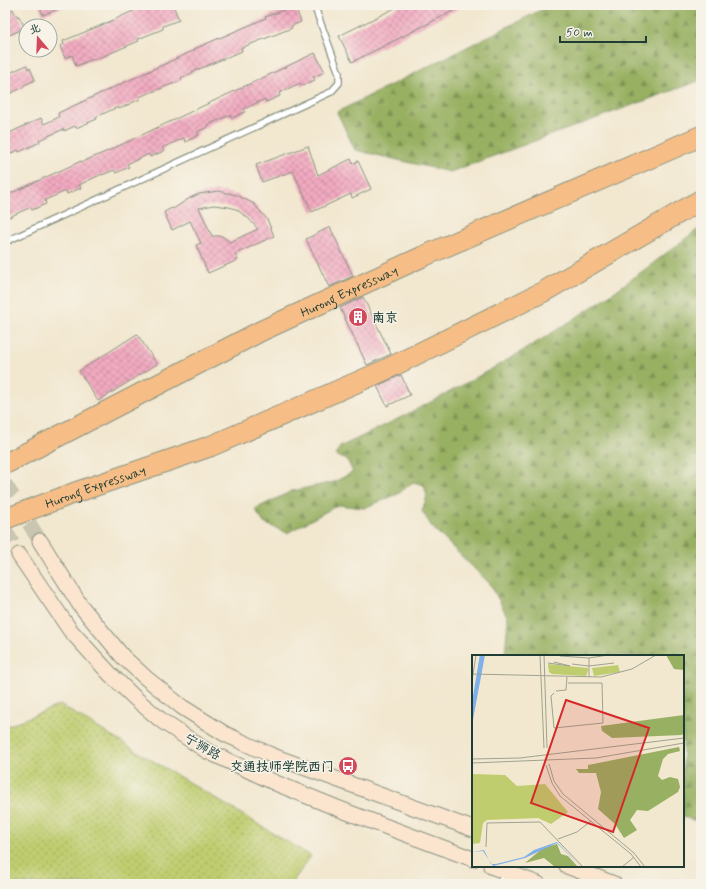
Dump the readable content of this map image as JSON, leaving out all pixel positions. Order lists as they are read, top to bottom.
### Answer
{
  "streets": {
    "highway": ["Hurong Expressway"],
    "main road": ["宁狮路"]
  },
  "places": {
    "building": ["南京"],
    "bus stop": ["交通技师学院西门"]
  },
  "scale_bar": "50 m",
  "north": "top"
}
